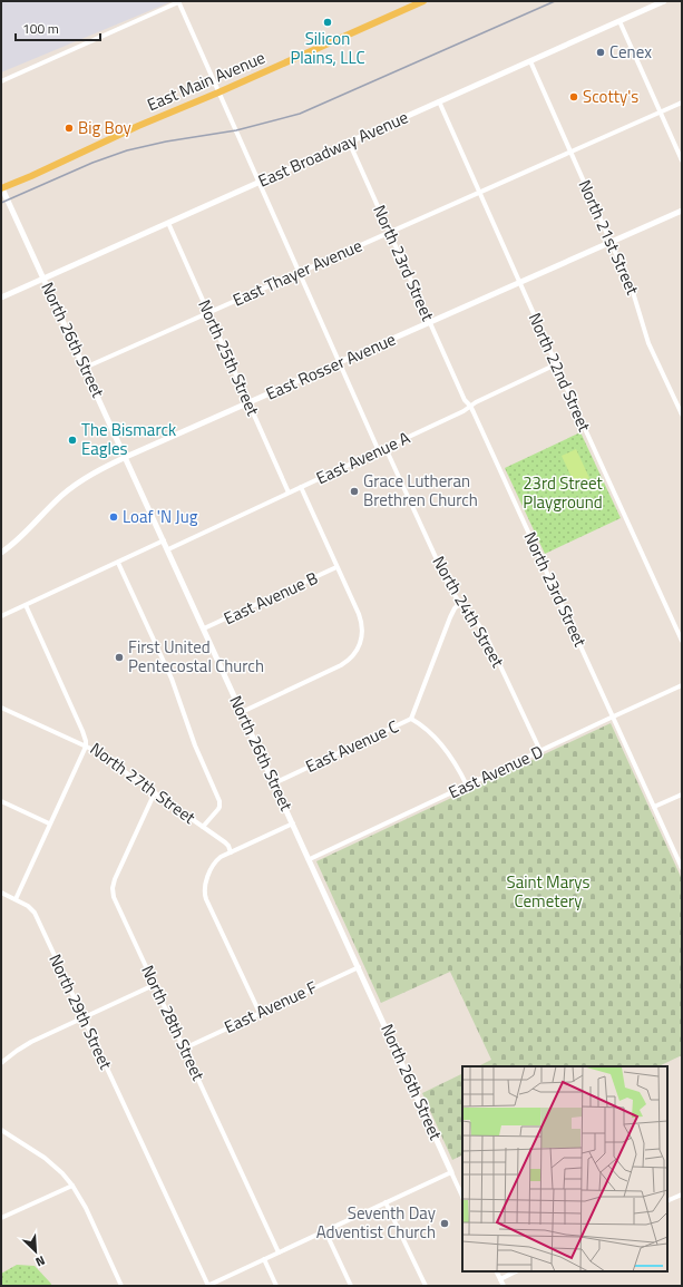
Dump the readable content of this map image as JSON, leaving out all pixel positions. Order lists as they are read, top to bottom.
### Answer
{
  "streets": {
    "main road": ["East Main Avenue"],
    "street": [
      "East Broadway Avenue",
      "North 21st Street",
      "North 23rd Street",
      "East Thayer Avenue",
      "North 26th Street",
      "North 25th Street",
      "East Rosser Avenue",
      "North 22nd Street",
      "East Avenue A",
      "East Avenue B",
      "North 24th Street",
      "East Avenue C",
      "East Avenue D",
      "North 27th Street",
      "East Avenue F",
      "North 29th Street",
      "North 28th Street"
    ]
  },
  "crossings": [
    ["East Main Avenue", "North 26th Street"],
    ["East Broadway Avenue", "North 21st Street"],
    ["East Broadway Avenue", "North 23rd Street"],
    ["East Broadway Avenue", "North 26th Street"],
    ["East Broadway Avenue", "North 25th Street"],
    ["East Broadway Avenue", "North 22nd Street"],
    ["North 21st Street", "East Thayer Avenue"],
    ["North 21st Street", "East Rosser Avenue"],
    ["North 23rd Street", "East Thayer Avenue"],
    ["North 23rd Street", "East Rosser Avenue"],
    ["North 23rd Street", "East Avenue A"],
    ["North 23rd Street", "East Avenue D"],
    ["East Thayer Avenue", "North 26th Street"],
    ["East Thayer Avenue", "North 25th Street"],
    ["East Thayer Avenue", "North 22nd Street"],
    ["North 26th Street", "East Rosser Avenue"],
    ["North 26th Street", "East Avenue A"],
    ["North 26th Street", "East Avenue B"],
    ["North 26th Street", "East Avenue C"],
    ["North 26th Street", "East Avenue D"],
    ["North 26th Street", "East Avenue F"],
    ["North 25th Street", "East Rosser Avenue"],
    ["North 25th Street", "East Avenue A"],
    ["East Rosser Avenue", "North 22nd Street"],
    ["North 22nd Street", "East Avenue A"],
    ["East Avenue A", "North 24th Street"],
    ["North 24th Street", "East Avenue C"],
    ["North 24th Street", "East Avenue D"],
    ["North 27th Street", "North 28th Street"],
    ["East Avenue F", "North 28th Street"]
  ],
  "parks": ["23rd Street Playground", "Saint Marys Cemetery"],
  "places": [
    "Silicon Plains, LLC",
    "Cenex",
    "Scotty's",
    "Big Boy",
    "The Bismarck Eagles",
    "Grace Lutheran Brethren Church",
    "Loaf 'N Jug",
    "First United Pentecostal Church",
    "Seventh Day Adventist Church"
  ],
  "scale_bar": "100 m",
  "north": "bottom right"
}
